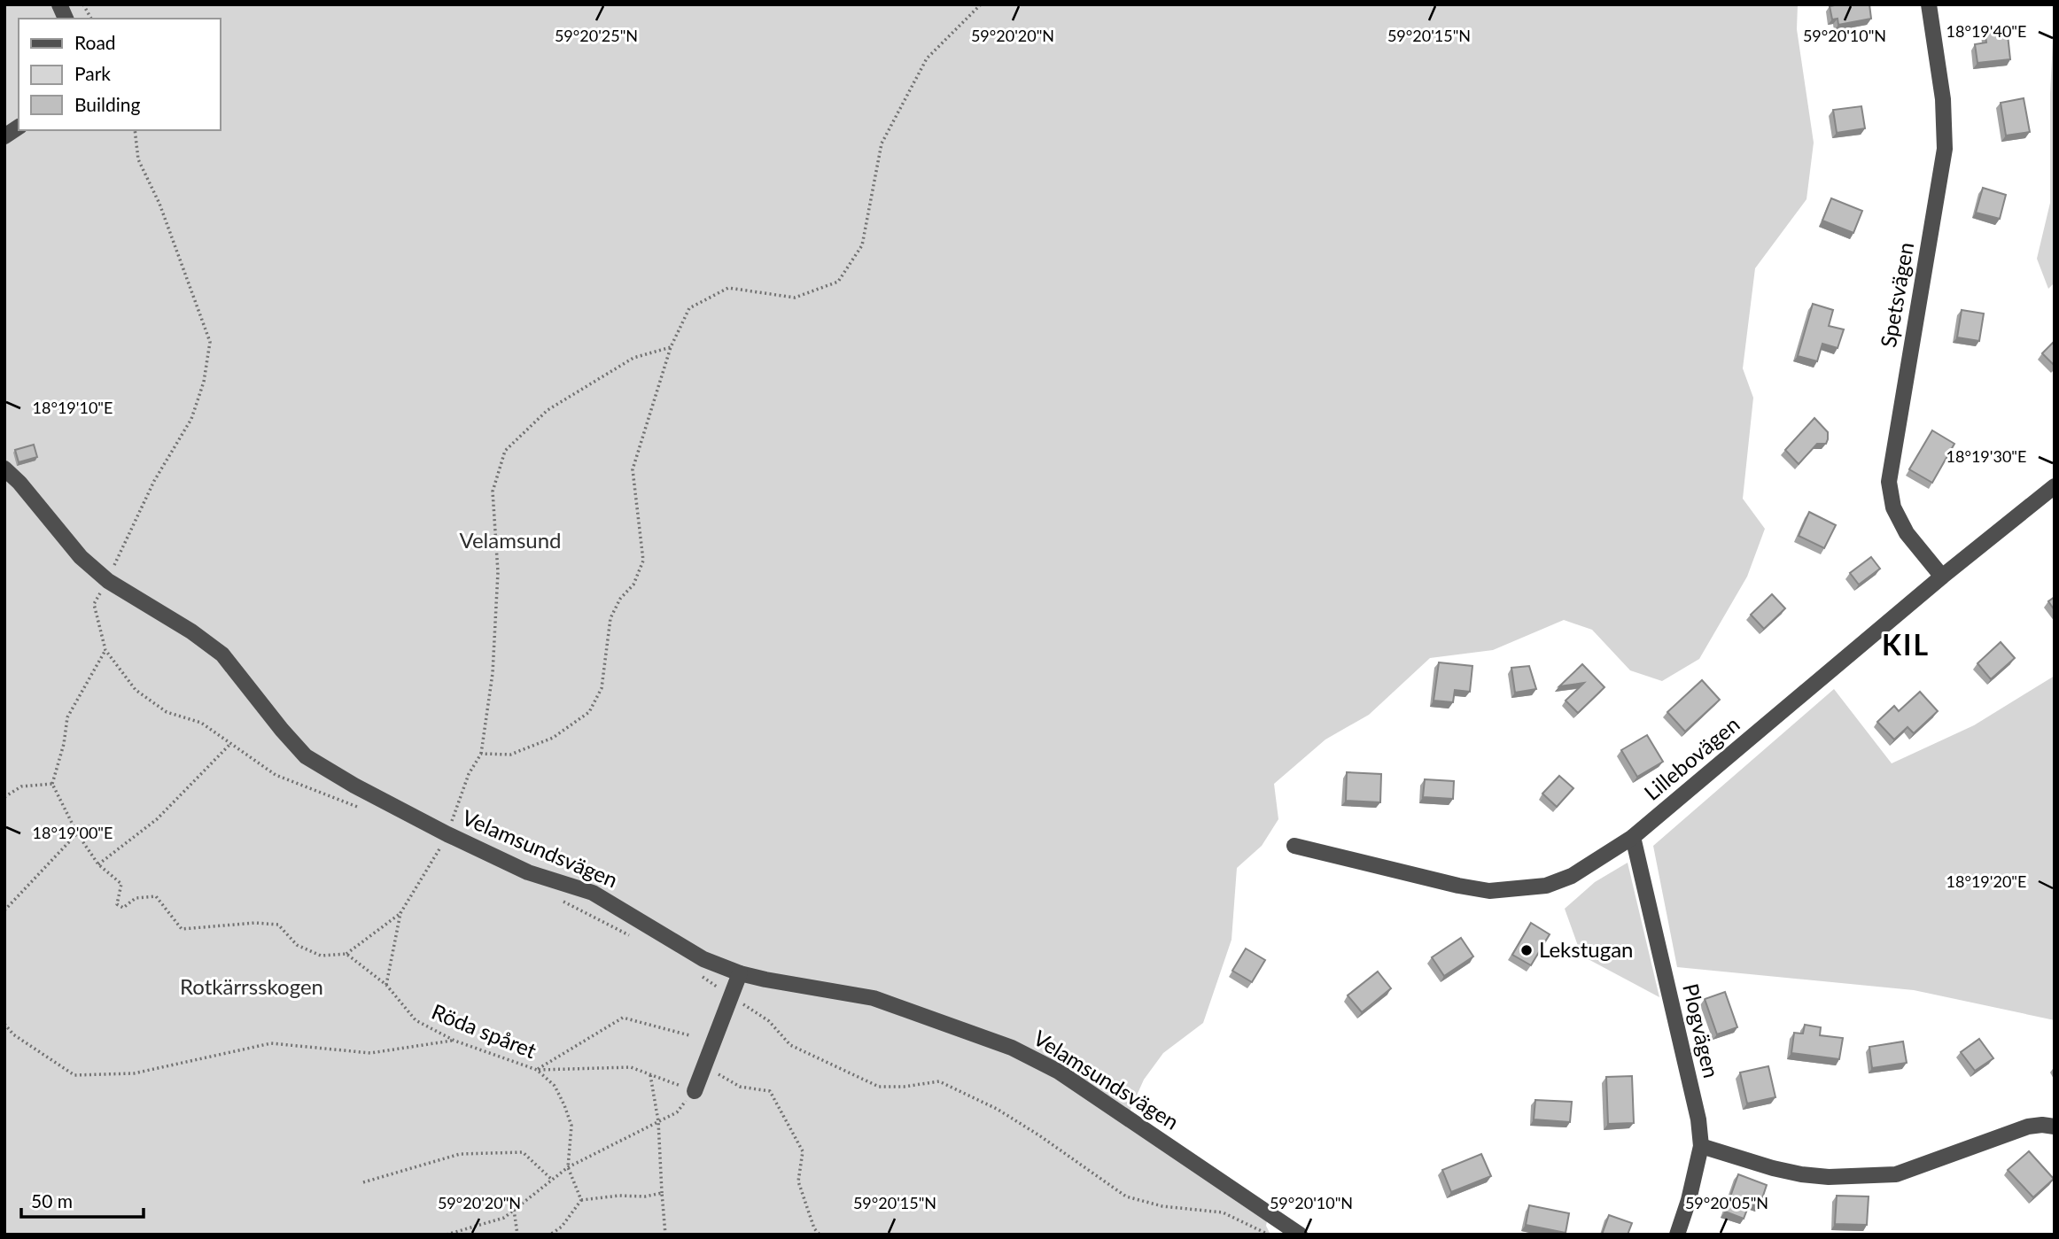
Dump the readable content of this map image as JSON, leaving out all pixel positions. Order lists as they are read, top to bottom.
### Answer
{
  "streets": {
    "street": [
      "Spetsvägen",
      "Lillebovägen",
      "Velamsundsvägen",
      "Plogvägen"
    ],
    "path": ["Röda spåret"]
  },
  "crossings": [
    ["Spetsvägen", "Lillebovägen"],
    ["Lillebovägen", "Plogvägen"]
  ],
  "districts": ["KIL"],
  "parks": ["Velamsund", "Rotkärrsskogen"],
  "places": ["Lekstugan"],
  "legend": ["Road", "Park", "Building"],
  "scale_bar": "50 m",
  "coordinates": [
    "18°19'40\"E",
    "59°20'25\"N",
    "59°20'20\"N",
    "59°20'15\"N",
    "59°20'10\"N",
    "18°19'10\"E",
    "18°19'30\"E",
    "18°19'00\"E",
    "18°19'20\"E",
    "59°20'05\"N"
  ]
}
